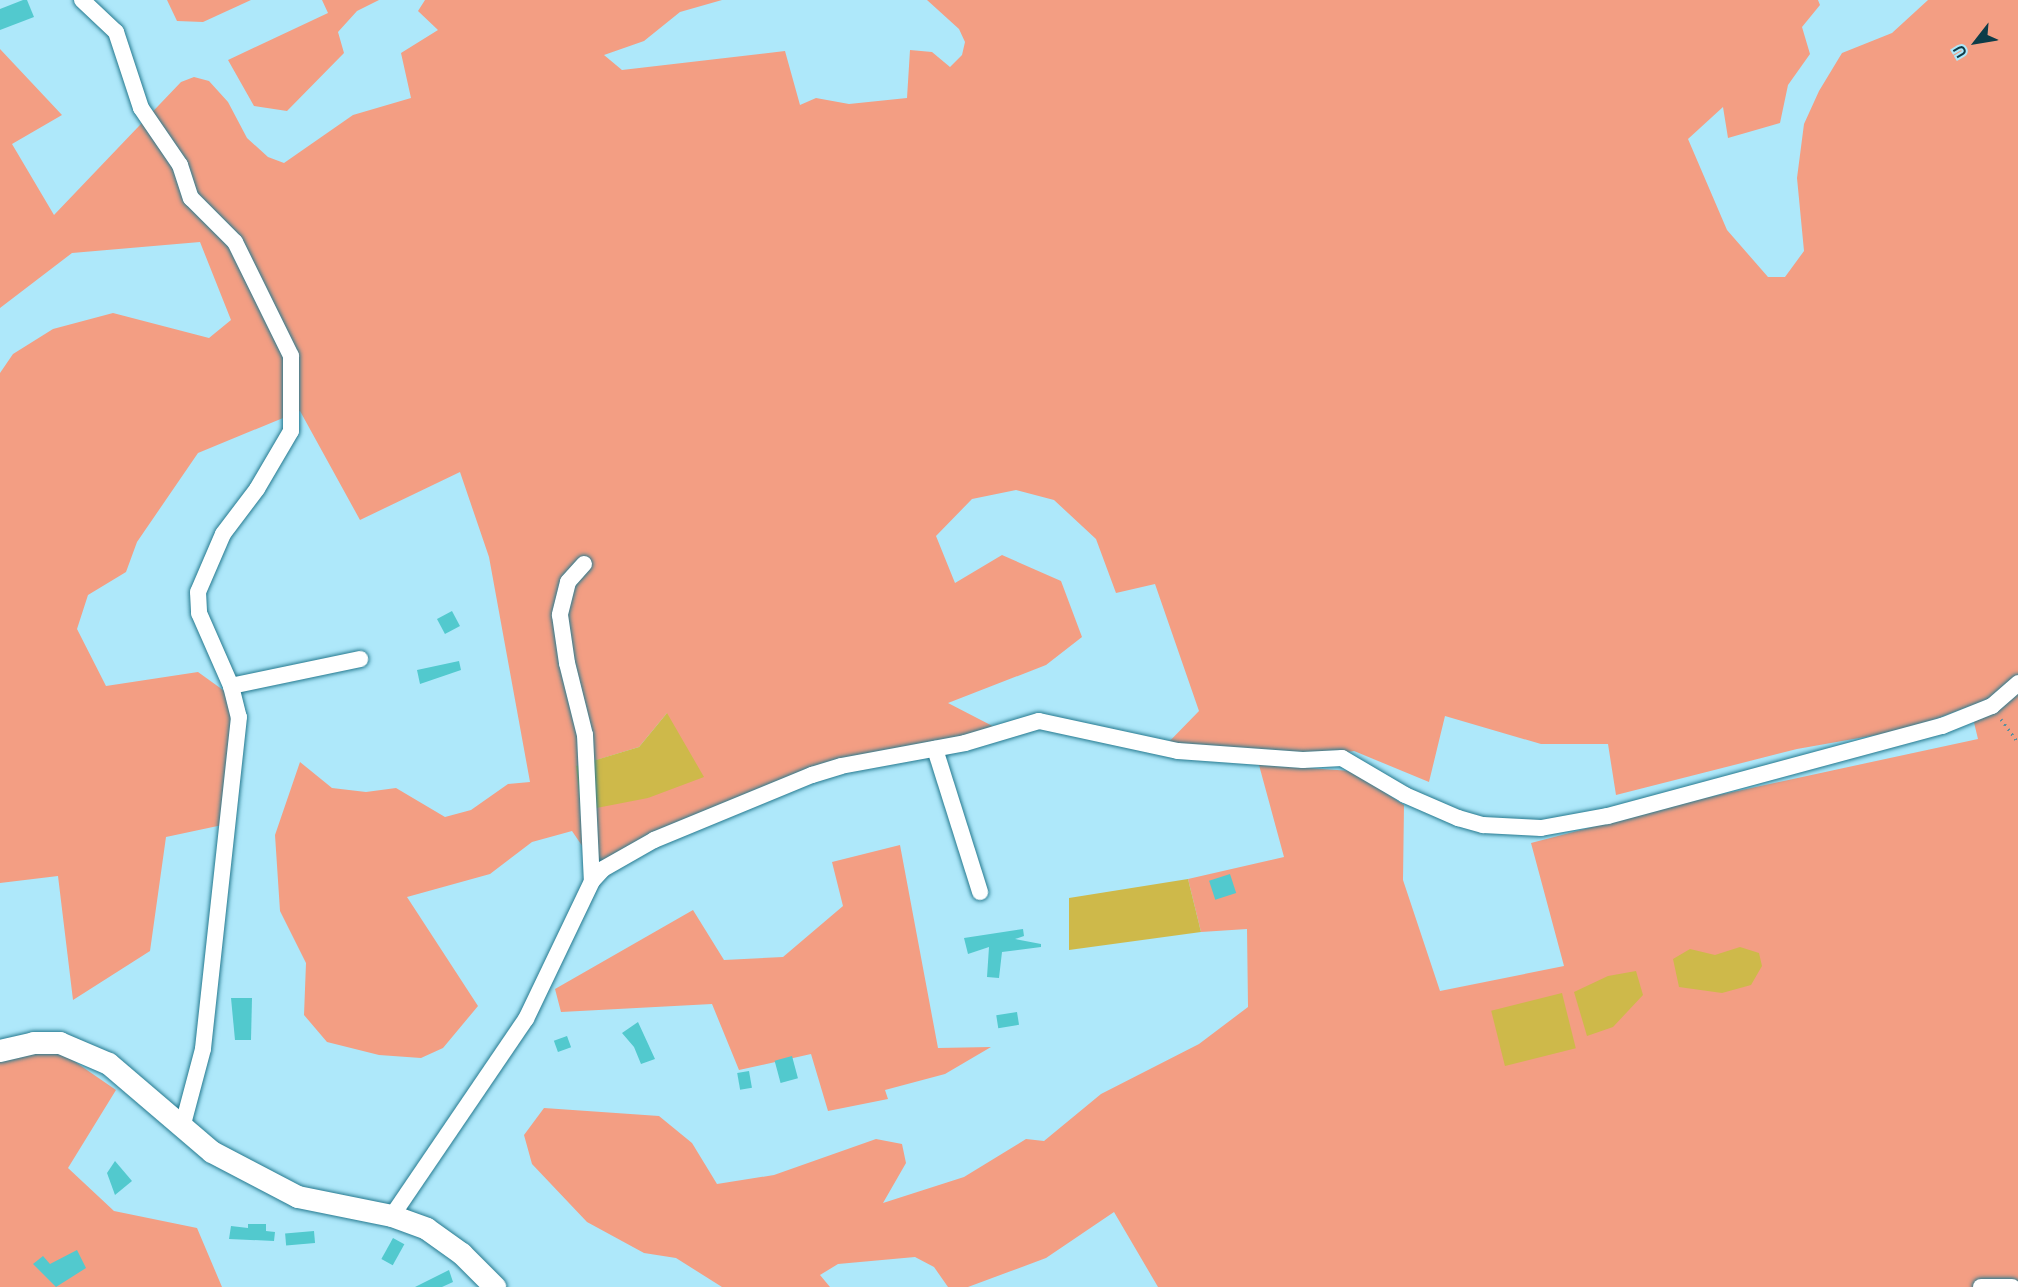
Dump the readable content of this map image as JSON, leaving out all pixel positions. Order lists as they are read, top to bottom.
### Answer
{
  "north": "bottom left"
}
